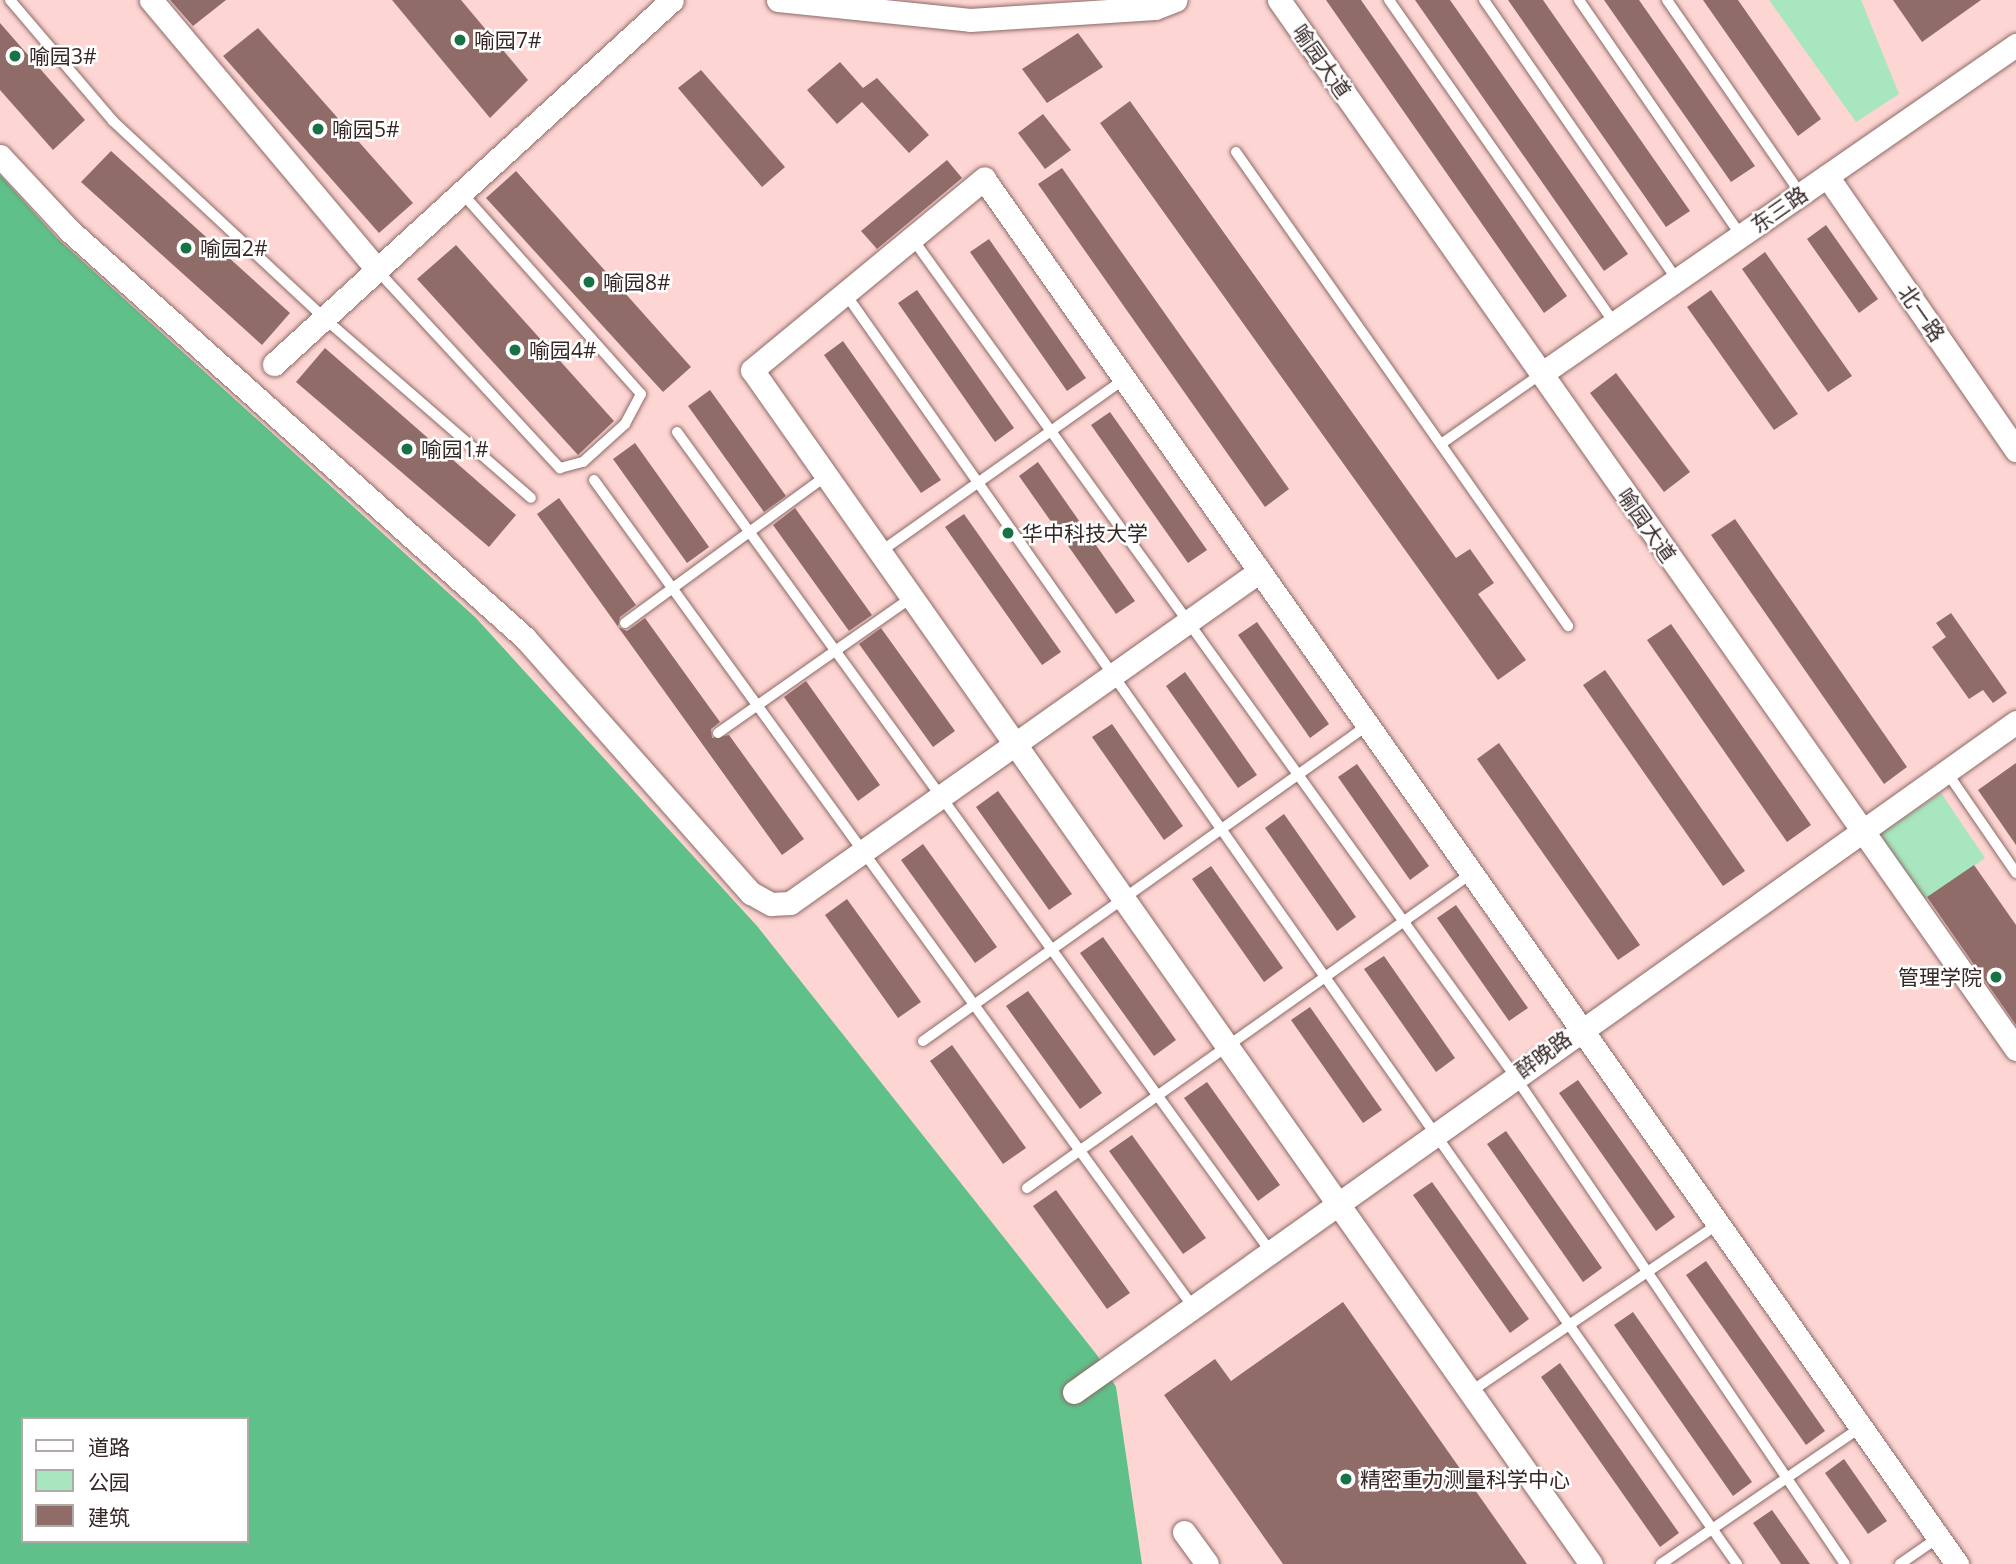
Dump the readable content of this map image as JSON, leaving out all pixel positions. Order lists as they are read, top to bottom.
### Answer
{
  "streets": {
    "street": [
      "喻园大道",
      "东三路",
      "北一路",
      "醉晚路"
    ]
  },
  "crossings": [
    ["喻园大道", "东三路"],
    ["喻园大道", "醉晚路"],
    ["东三路", "北一路"]
  ],
  "places": [
    "喻园7#",
    "喻园3#",
    "喻园5#",
    "喻园2#",
    "喻园8#",
    "喻园4#",
    "喻园1#",
    "华中科技大学",
    "管理学院",
    "精密重力测量科学中心"
  ],
  "legend": ["道路", "公园", "建筑"]
}
